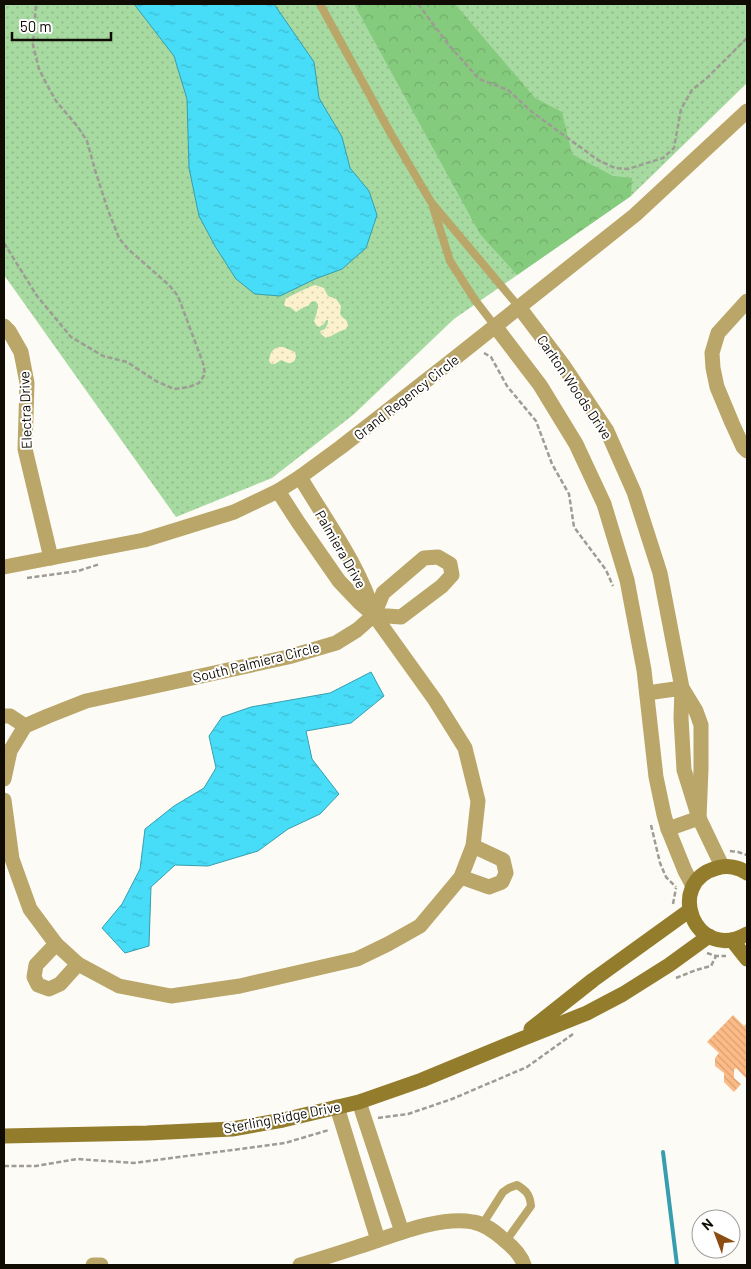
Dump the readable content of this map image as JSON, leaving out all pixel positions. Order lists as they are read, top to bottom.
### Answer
{
  "streets": {
    "street": [
      "Carlton Woods Drive",
      "Grand Regency Circle",
      "Electra Drive",
      "Palmiera Drive",
      "South Palmiera Circle",
      "Sterling Ridge Drive"
    ]
  },
  "crossings": [
    ["Carlton Woods Drive", "Grand Regency Circle"],
    ["Grand Regency Circle", "Electra Drive"],
    ["Grand Regency Circle", "Palmiera Drive"],
    ["Palmiera Drive", "South Palmiera Circle"]
  ],
  "scale_bar": "50 m",
  "north": "top left"
}
